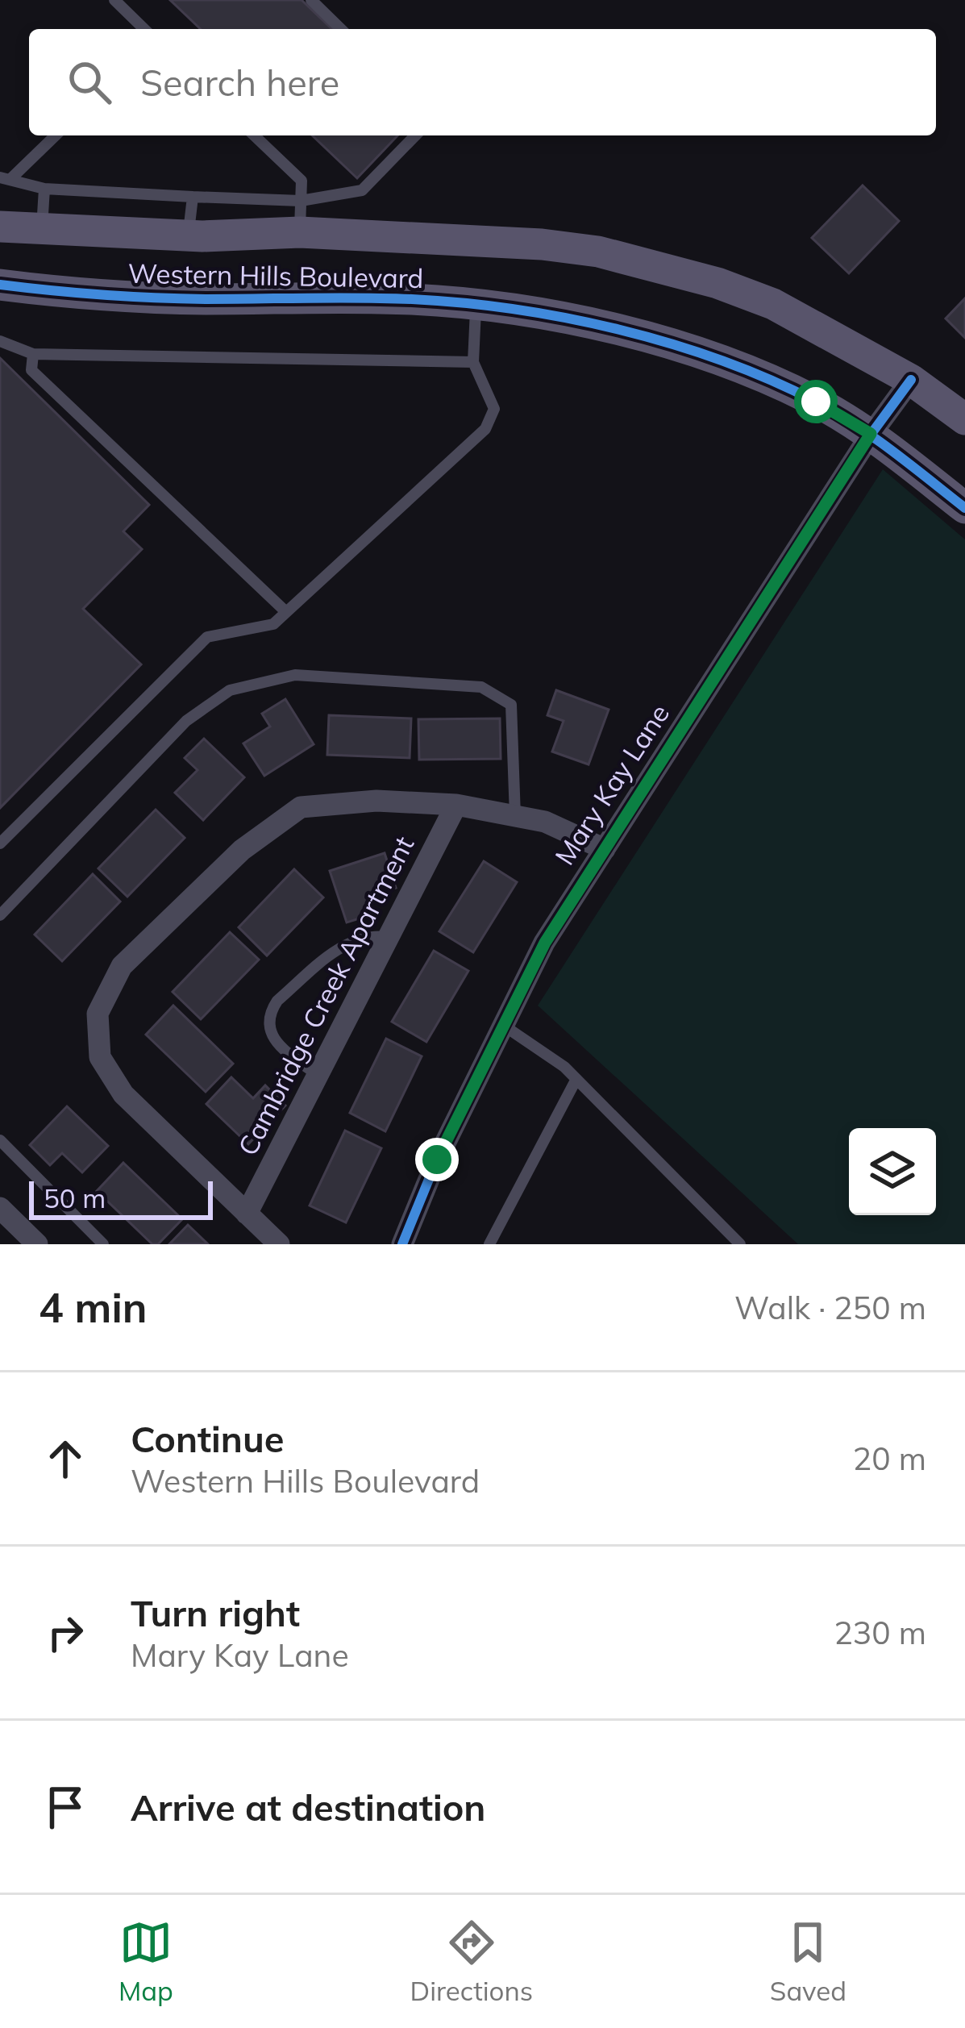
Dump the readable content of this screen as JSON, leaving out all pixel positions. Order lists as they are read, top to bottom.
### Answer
{
  "streets": {
    "street": ["Western Hills Boulevard", "Mary Kay Lane", "Cambridge Creek Apartment"]
  },
  "crossings": [
    ["Western Hills Boulevard", "Mary Kay Lane"]
  ],
  "scale_bar": "50 m",
  "page": {
    "search": "Search here",
    "scale": "50 m",
    "heading": ["4 min", "Walk · 250 m"],
    "list": [
      ["Continue", "Western Hills Boulevard", "20 m"],
      ["Turn right", "Mary Kay Lane", "230 m"],
      "Arrive at destination"
    ],
    "nav": ["Map", "Directions", "Saved"]
  }
}
